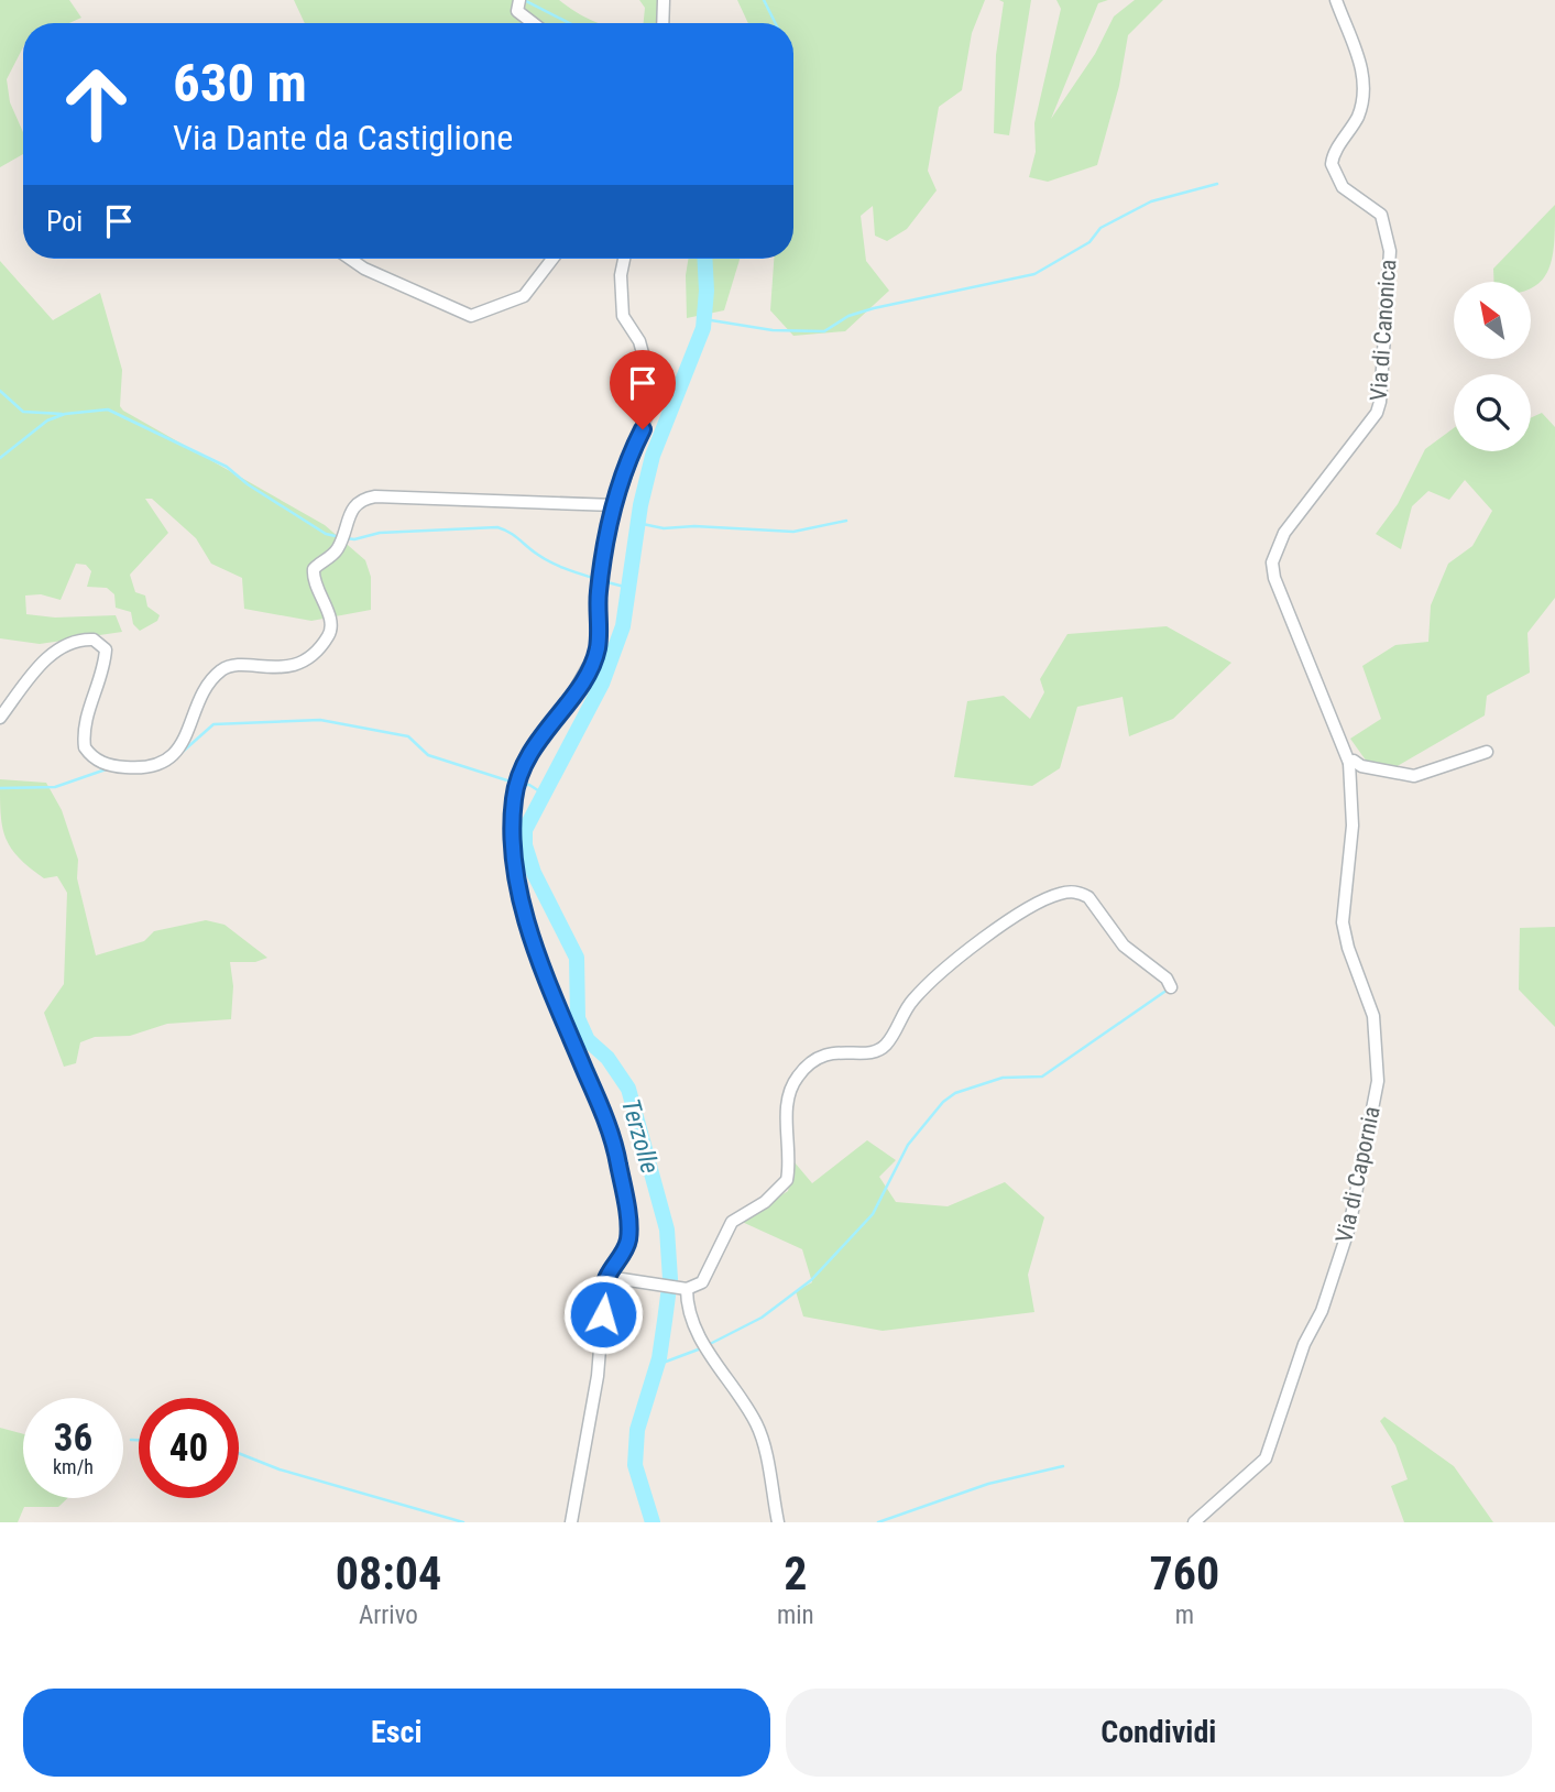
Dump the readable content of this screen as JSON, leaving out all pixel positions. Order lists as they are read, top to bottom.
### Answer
{
  "streets": {
    "street": ["Via di Canonica", "Via di Capornia"]
  },
  "crossings": [
    ["Via di Canonica", "Via di Capornia"]
  ],
  "water": ["Terzolle"],
  "north": "top left",
  "page": {
    "turn": ["630 m", "Via Dante da Castiglione"],
    "then": "Poi",
    "speed": "36 km/h",
    "limit": "40",
    "eta": [
      "08:04",
      "Arrivo",
      "2",
      "min",
      "760",
      "m"
    ],
    "buttons": ["Esci", "Condividi"]
  }
}
